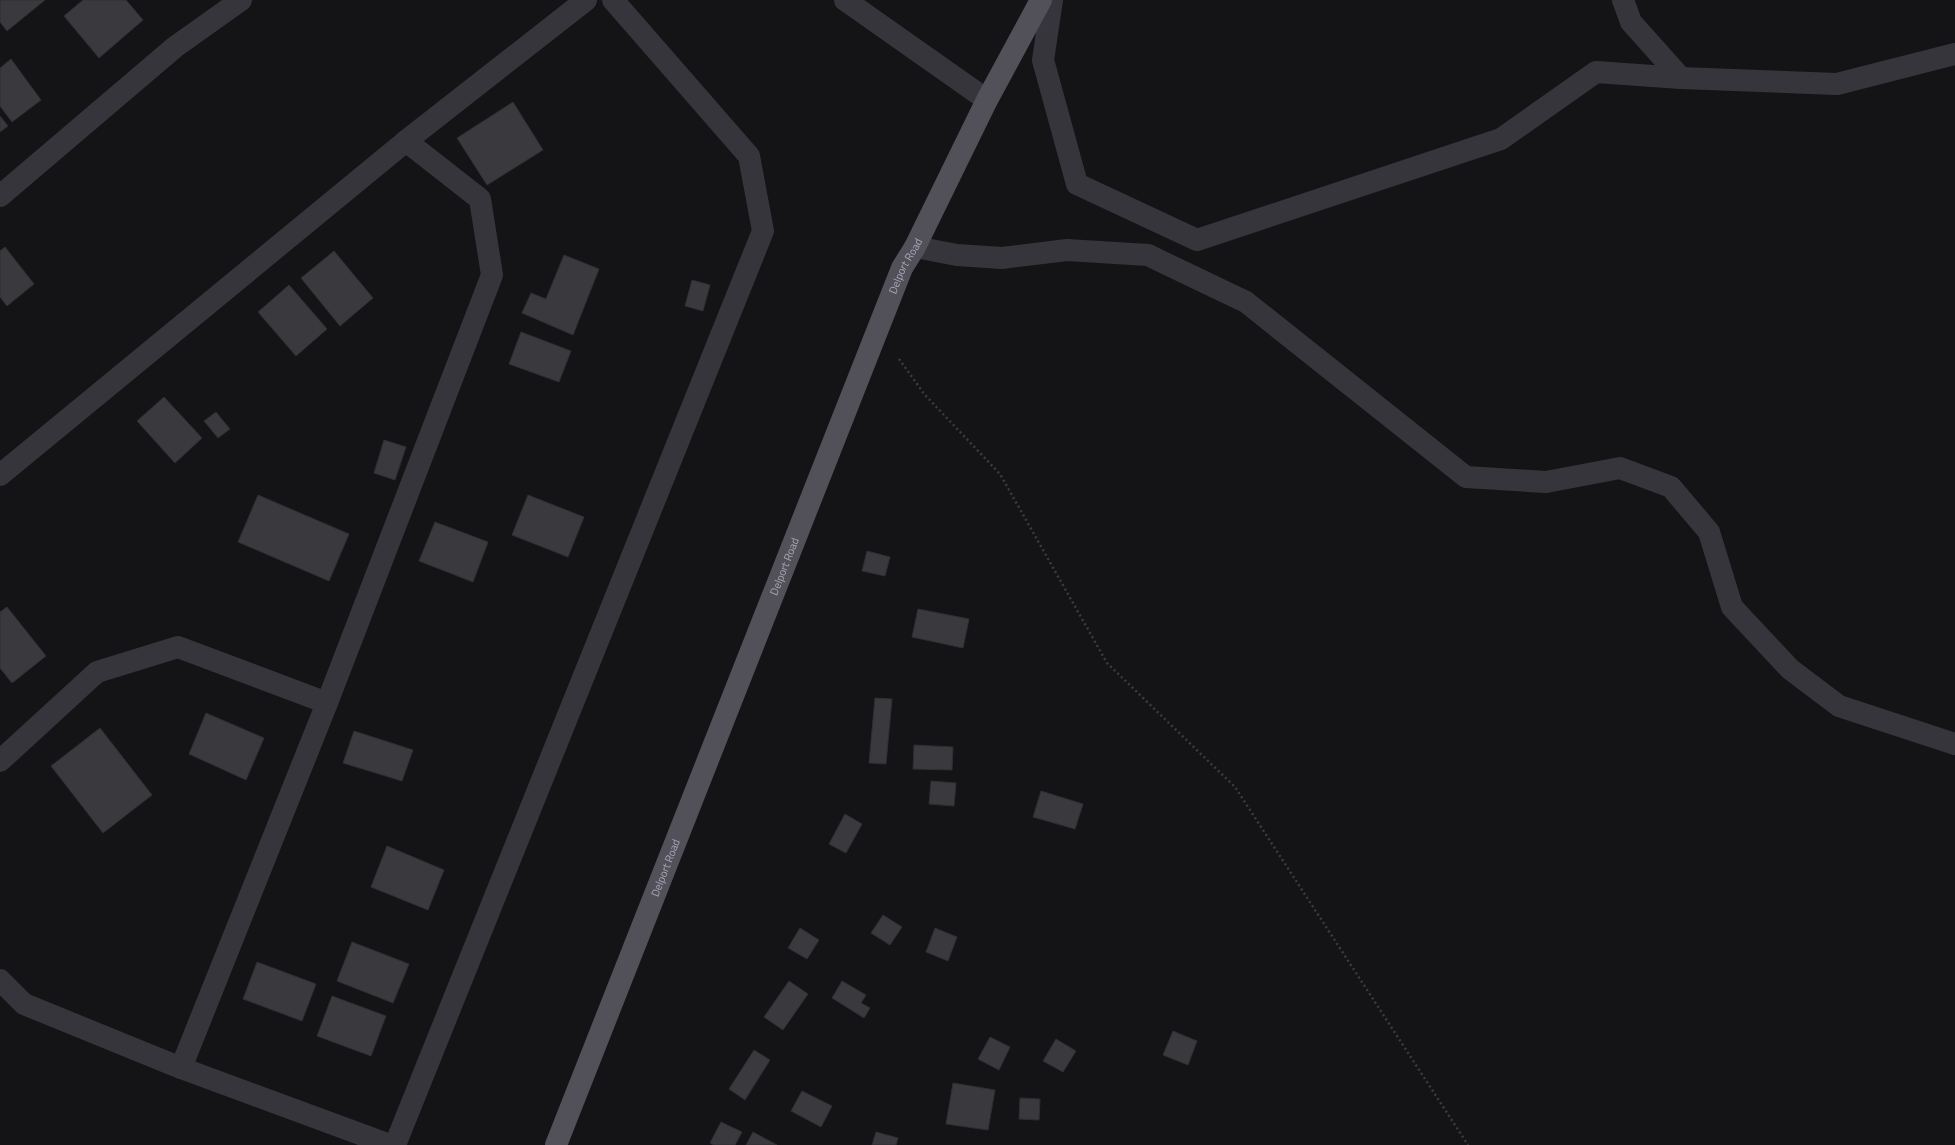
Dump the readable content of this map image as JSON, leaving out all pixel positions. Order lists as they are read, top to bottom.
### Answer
{
  "streets": {
    "main road": ["Delport Road"]
  }
}
